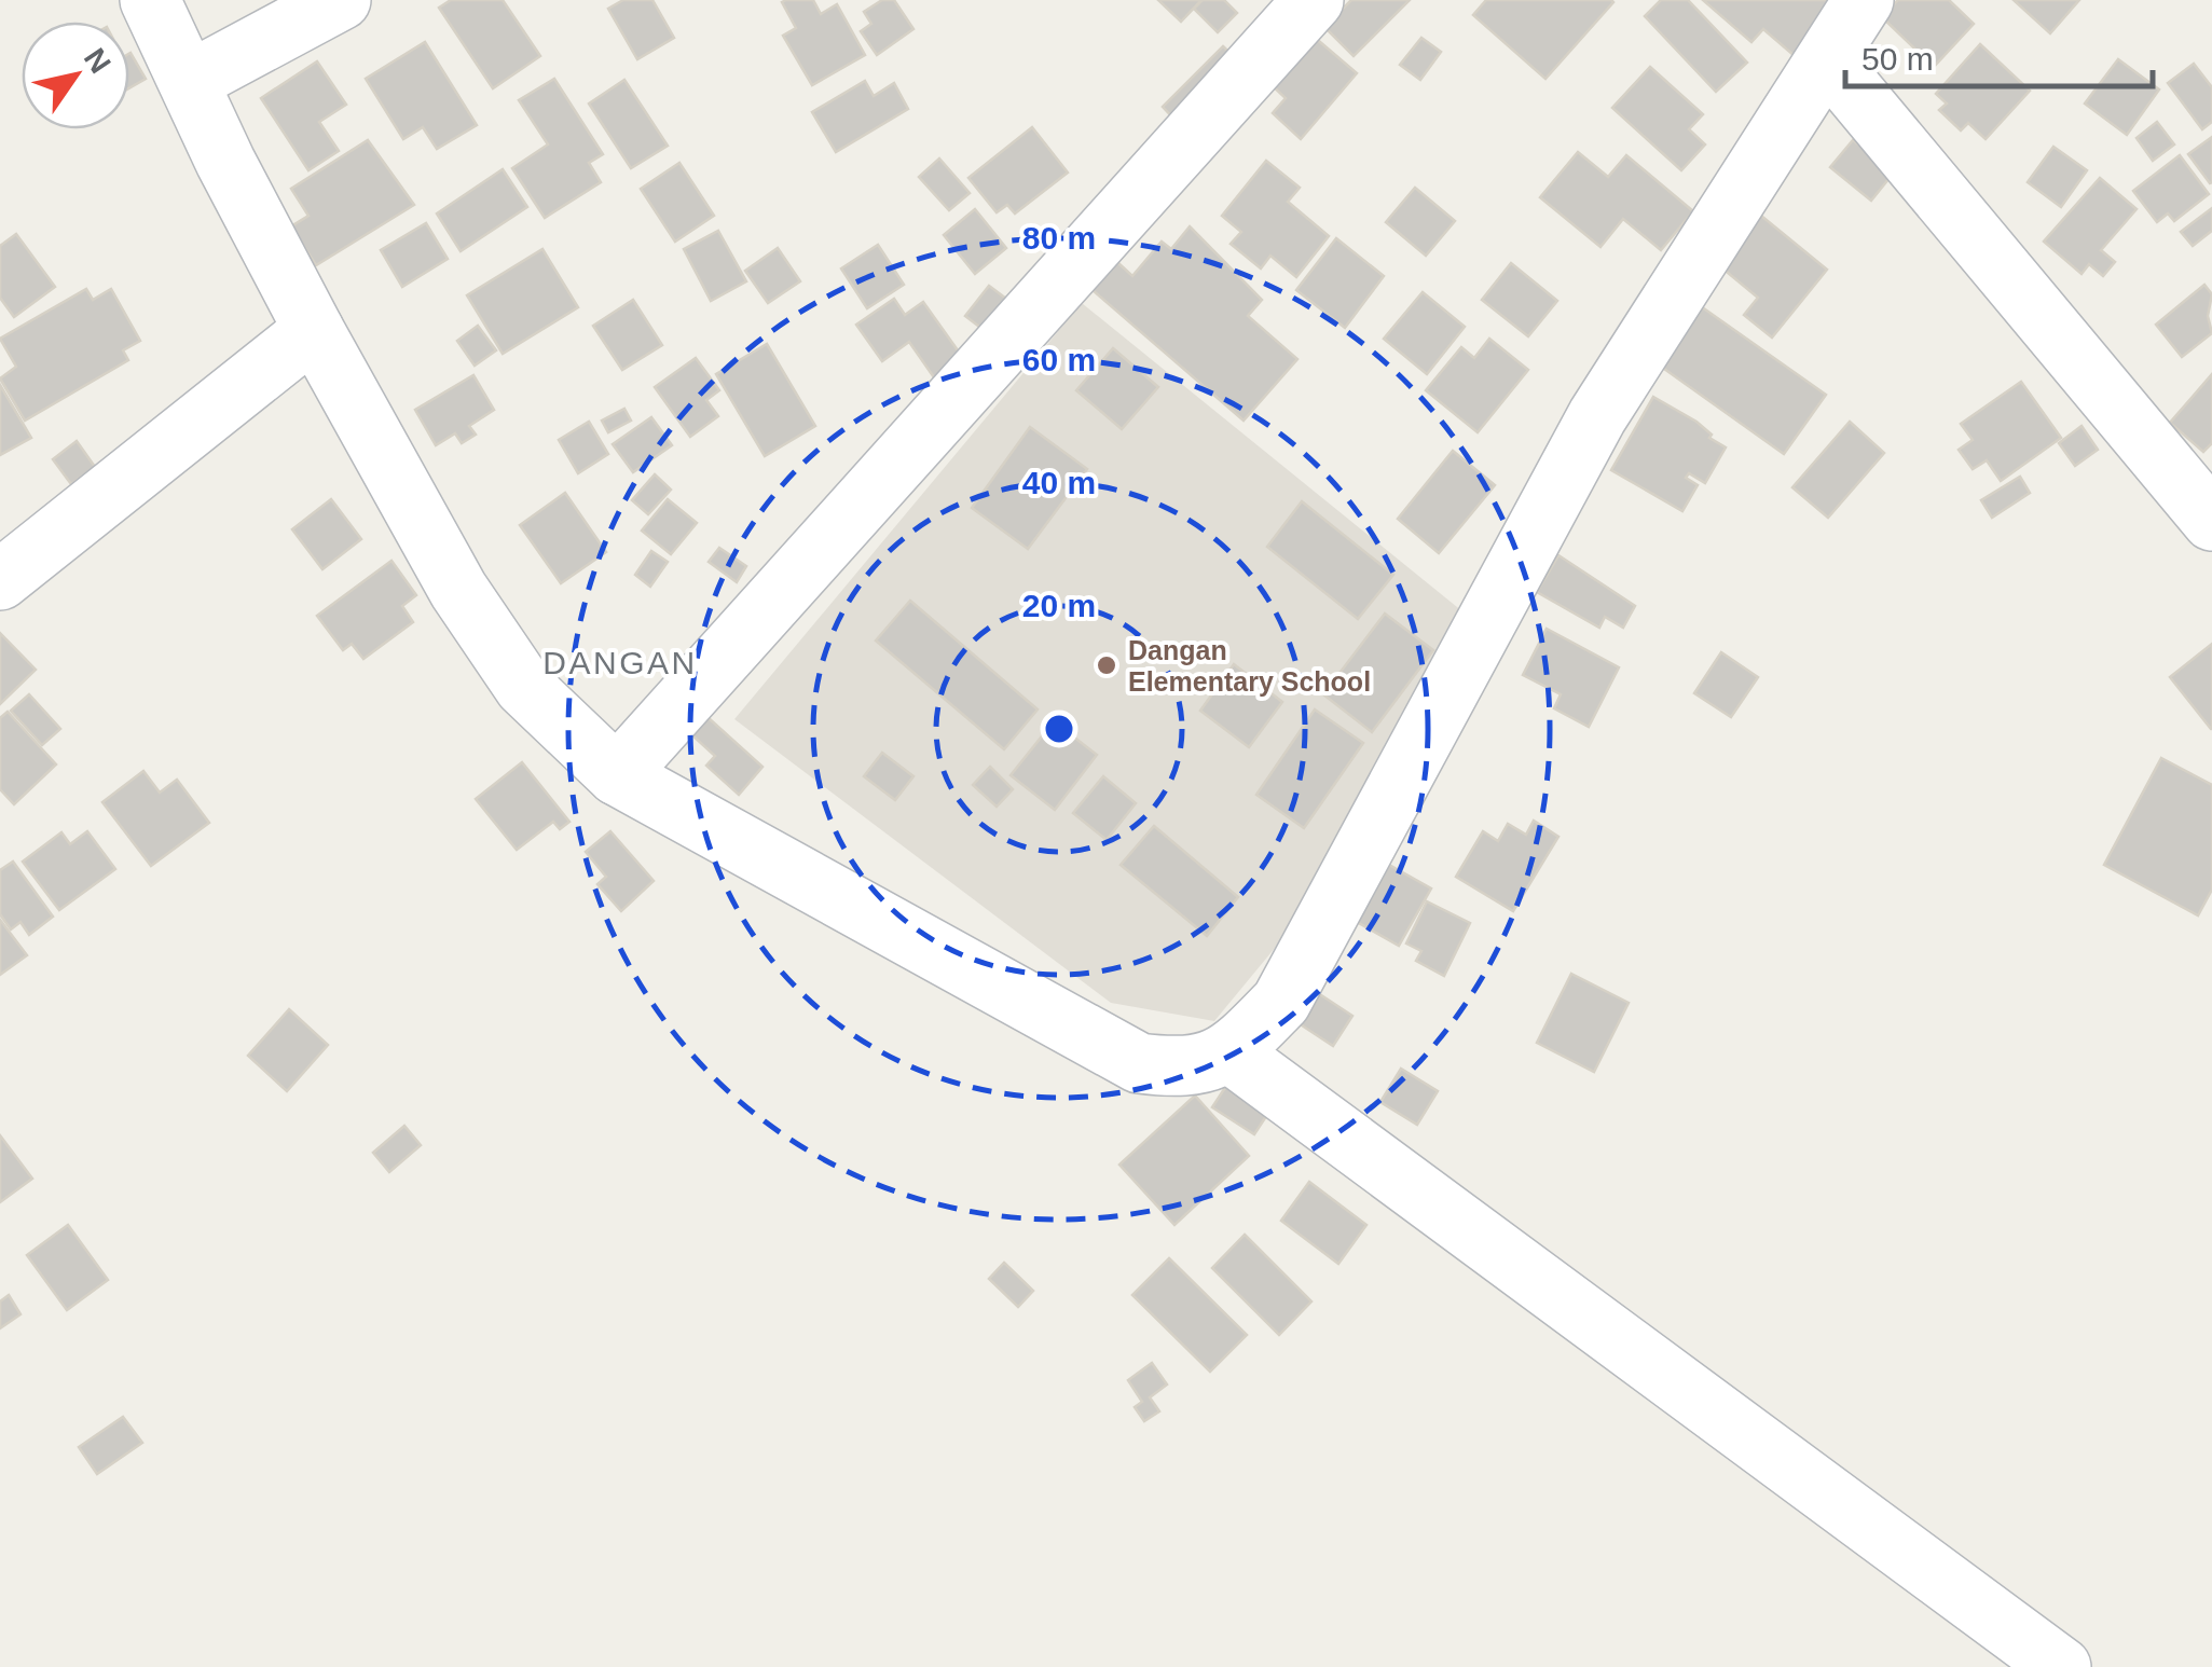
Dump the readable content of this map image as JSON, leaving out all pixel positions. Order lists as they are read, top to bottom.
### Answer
{
  "districts": ["DANGAN"],
  "places": ["Dangan Elementary School"],
  "scale_bar": "50 m",
  "north": "top right",
  "rings": [
    "80 m",
    "60 m",
    "40 m",
    "20 m"
  ]
}
